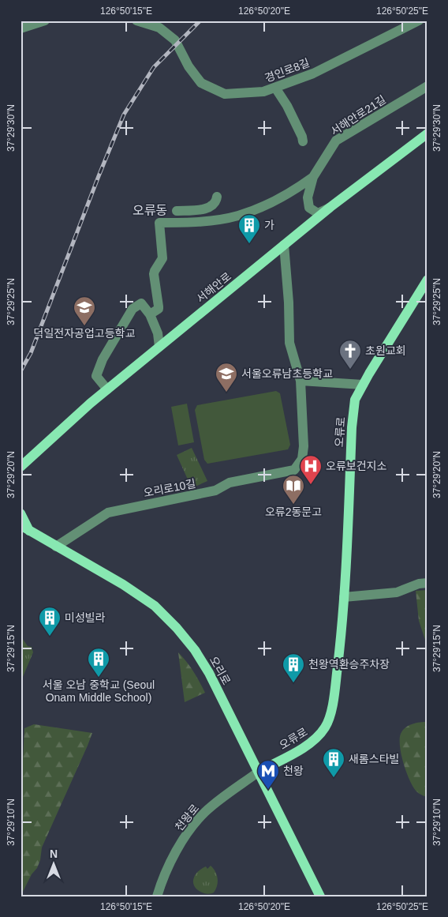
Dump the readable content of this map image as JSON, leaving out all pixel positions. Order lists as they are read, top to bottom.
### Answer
{
  "streets": {
    "main road": ["서해안로", "오류로", "오리로"],
    "street": [
      "경인로8길",
      "서해안로21길",
      "오리로10길",
      "천왕로"
    ]
  },
  "crossings": [
    ["서해안로21길", "서해안로"],
    ["오류로", "오리로"],
    ["오류로", "천왕로"],
    ["오리로10길", "오리로"],
    ["오리로", "천왕로"]
  ],
  "districts": ["오류동"],
  "places": {
    "building": [
      "가",
      "미성빌라",
      "서울 오남 중학교 (Seoul Onam Middle School)",
      "천왕역환승주차장",
      "새롬스타빌"
    ],
    "school or university": ["덕일전자공업고등학교", "서울오류남초등학교"],
    "church": ["초원교회"],
    "hospital": ["오류보건지소"],
    "library": ["오류2동문고"],
    "metro station": ["천왕"]
  },
  "north": "top",
  "coordinates": [
    "126°50'15\"E",
    "126°50'20\"E",
    "126°50'25\"E",
    "37°29'30\"N",
    "37°29'25\"N",
    "37°29'20\"N",
    "37°29'15\"N",
    "37°29'10\"N"
  ]
}
